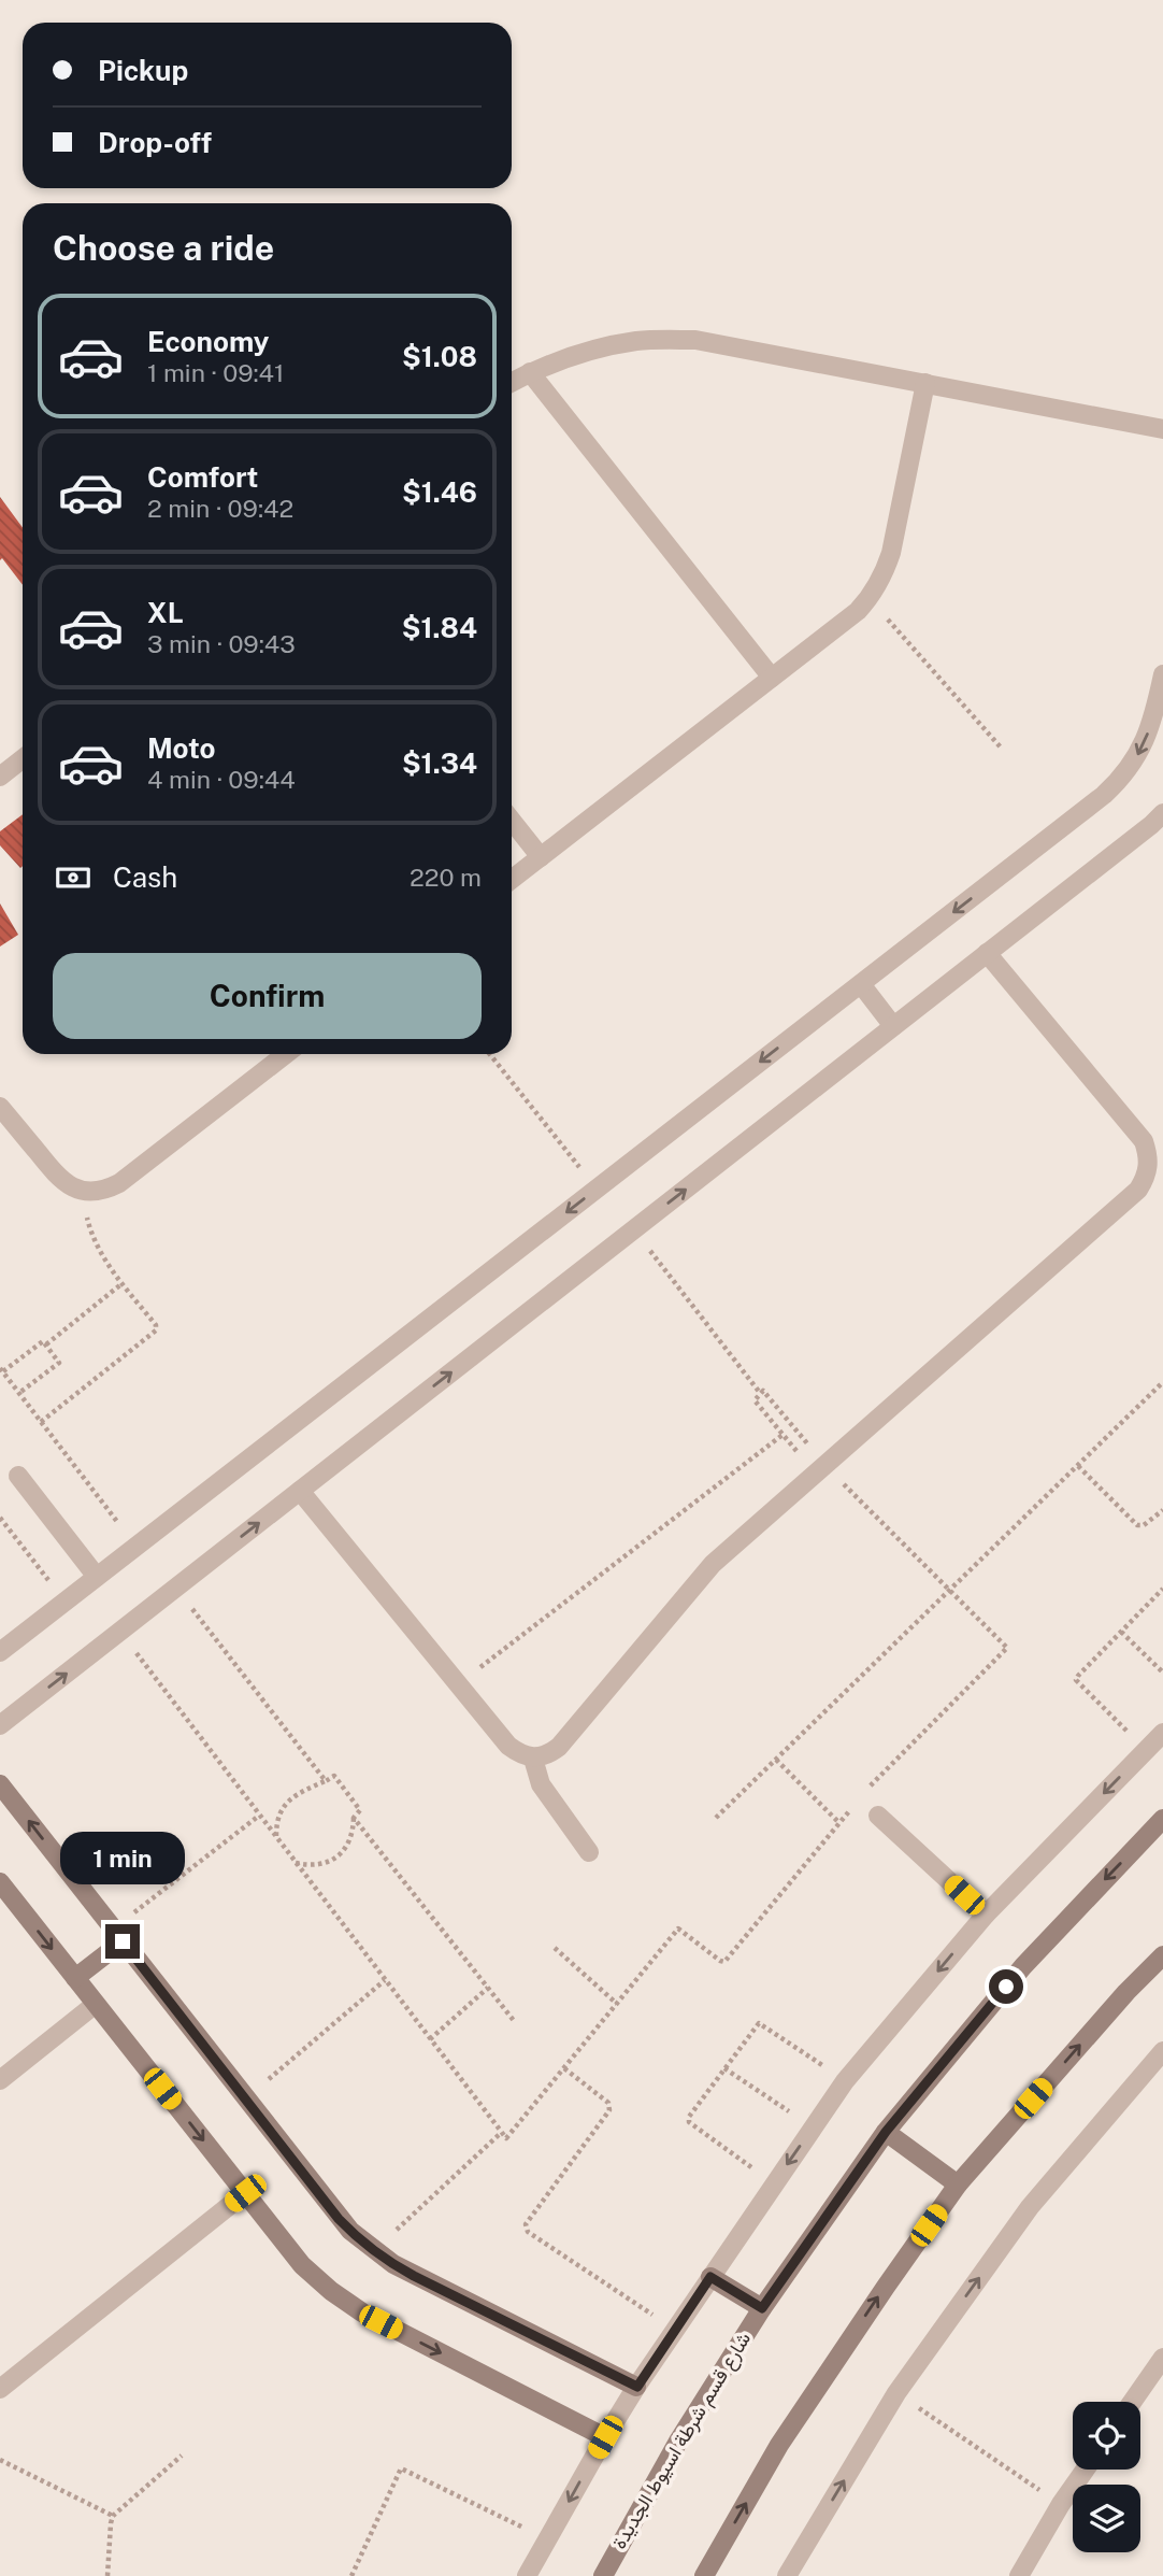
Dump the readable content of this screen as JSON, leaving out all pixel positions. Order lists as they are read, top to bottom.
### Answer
{
  "streets": {
    "main road": ["شارع قسم شرطة اسيوط الجديدة"]
  },
  "page": {
    "banner": ["Pickup", "Drop-off"],
    "heading": "Choose a ride",
    "list": [
      {
        "name": "Economy",
        "note": "1 min · 09:41",
        "value": "$1.08"
      },
      {
        "name": "Comfort",
        "note": "2 min · 09:42",
        "value": "$1.46"
      },
      {
        "name": "XL",
        "note": "3 min · 09:43",
        "value": "$1.84"
      },
      {
        "name": "Moto",
        "note": "4 min · 09:44",
        "value": "$1.34"
      }
    ],
    "pay": ["Cash", "220 m"],
    "buttons": "Confirm",
    "bubble": "1 min"
  }
}
